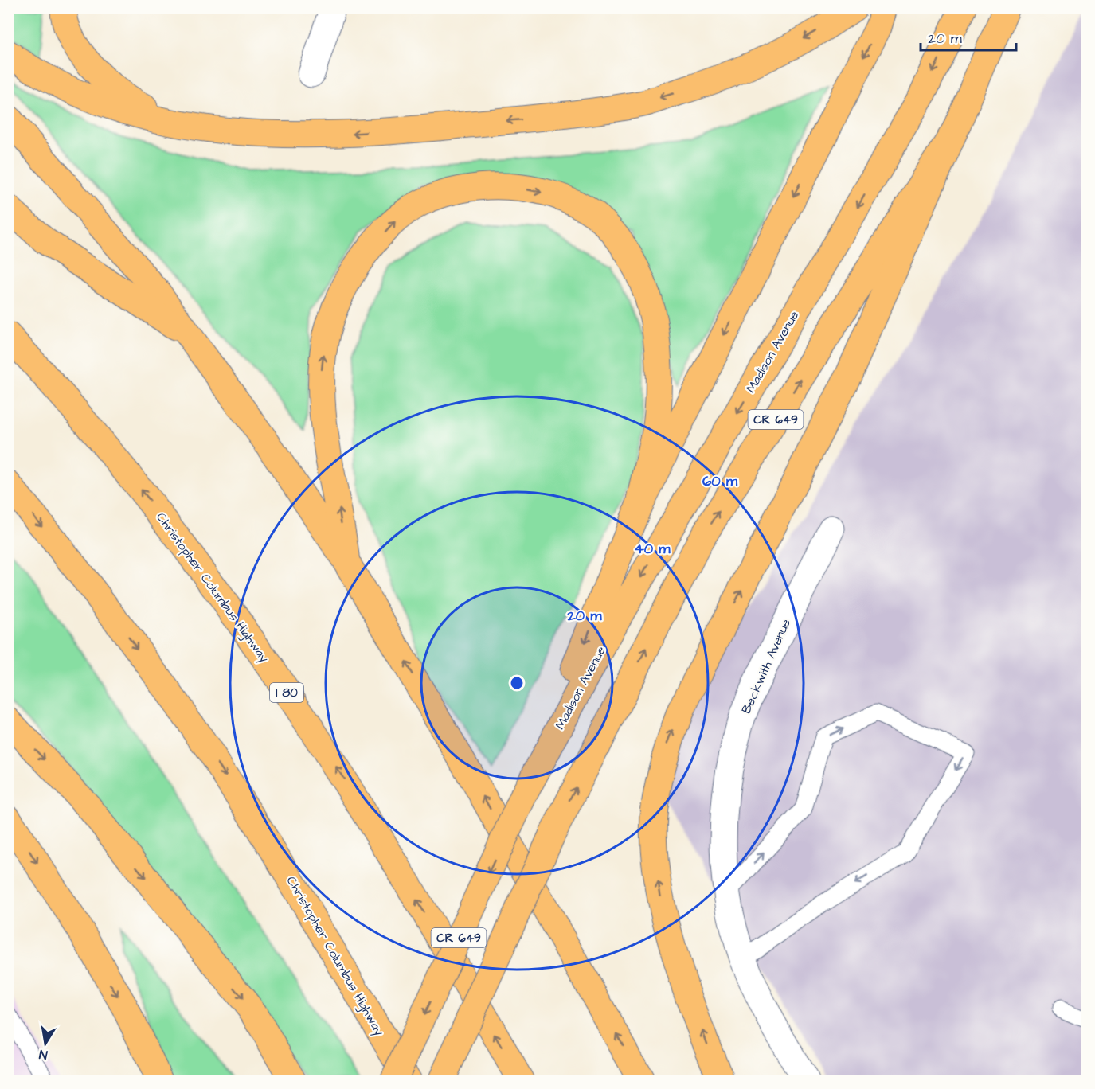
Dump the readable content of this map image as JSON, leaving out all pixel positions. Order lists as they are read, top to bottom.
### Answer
{
  "streets": {
    "main road": [
      "Madison Avenue",
      "CR 649",
      "Christopher Columbus Highway",
      "I 80"
    ],
    "street": ["Beckwith Avenue"]
  },
  "scale_bar": "20 m",
  "north": "bottom",
  "rings": ["60 m", "40 m", "20 m"]
}
